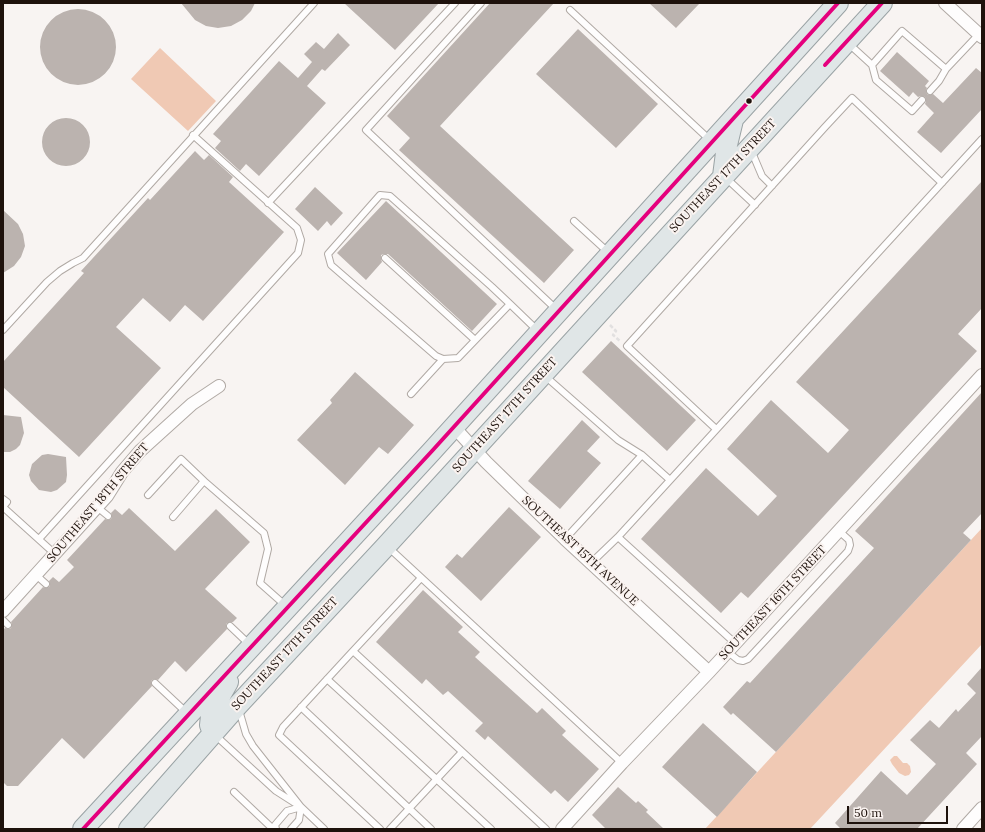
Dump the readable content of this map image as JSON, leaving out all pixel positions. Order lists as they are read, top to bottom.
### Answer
{
  "streets": {
    "main road": ["SOUTHEAST 17TH STREET"],
    "street": ["SOUTHEAST 18TH STREET", "SOUTHEAST 15TH AVENUE", "SOUTHEAST 16TH STREET"]
  },
  "crossings": [
    ["SOUTHEAST 17TH STREET", "SOUTHEAST 15TH AVENUE"],
    ["SOUTHEAST 15TH AVENUE", "SOUTHEAST 16TH STREET"]
  ],
  "scale_bar": "50 m"
}
